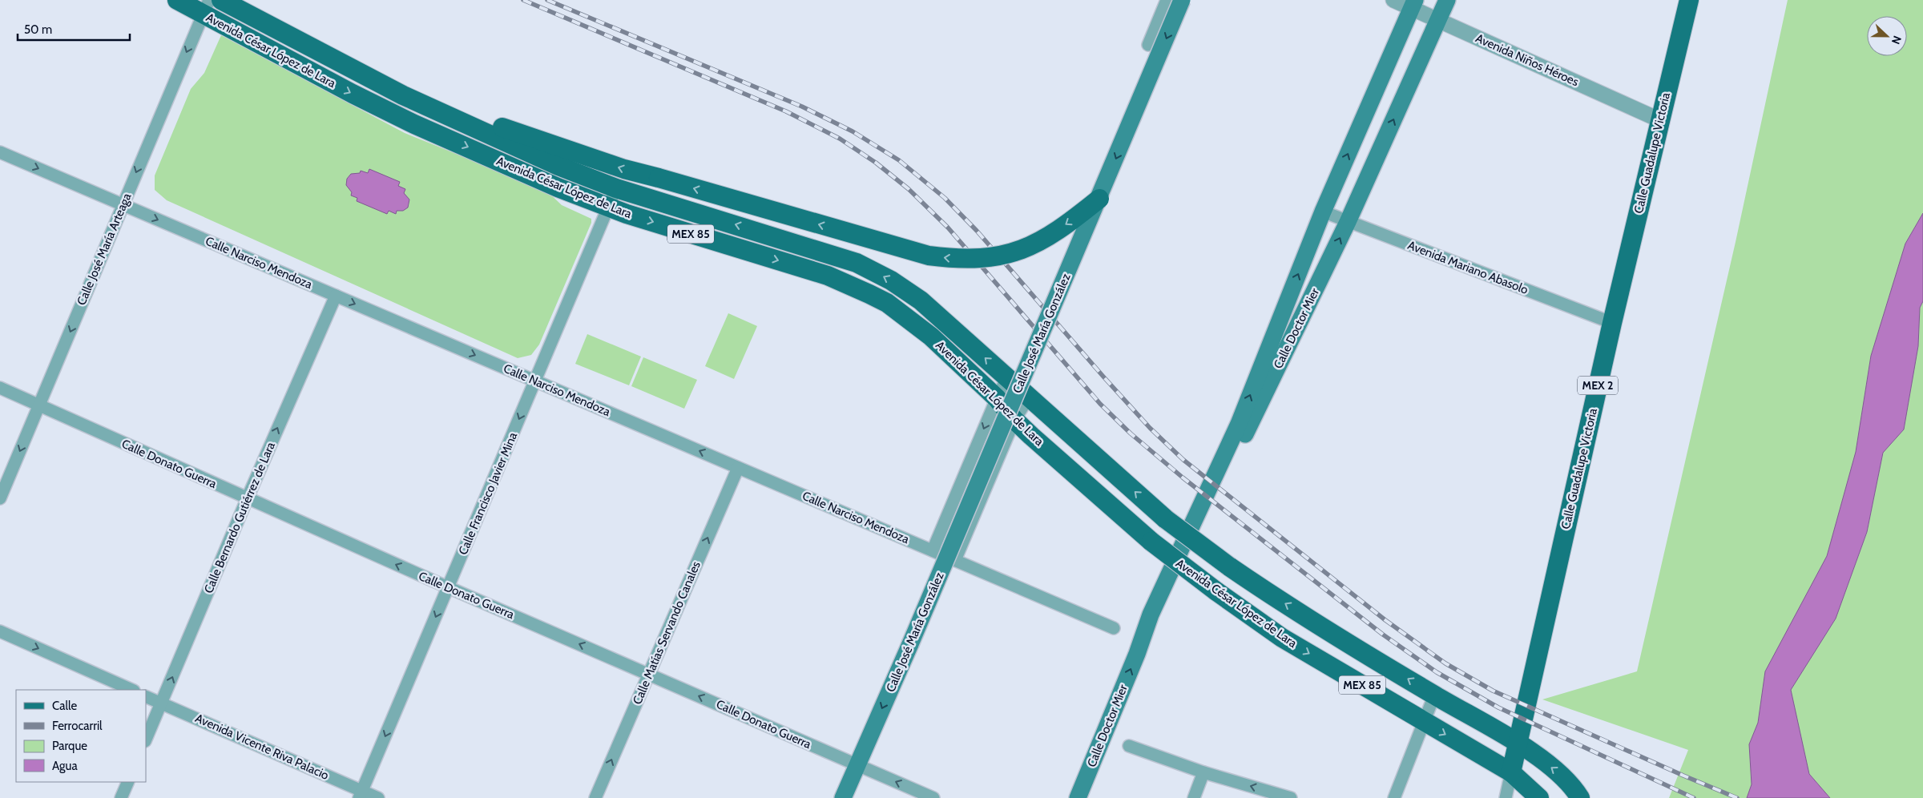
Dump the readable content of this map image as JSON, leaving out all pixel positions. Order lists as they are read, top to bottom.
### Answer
{
  "streets": {
    "main road": [
      "Avenida César López de Lara",
      "Calle Guadalupe Victoria",
      "MEX 85",
      "Calle Doctor Mier",
      "Calle José María González",
      "MEX 2"
    ],
    "street": [
      "Avenida Niños Héroes",
      "Calle José María Arteaga",
      "Calle Narciso Mendoza",
      "Avenida Mariano Abasolo",
      "Calle Donato Guerra",
      "Calle Francisco Javier Mina",
      "Calle Bernardo Gutiérrez de Lara",
      "Calle Matías Servando Canales",
      "Avenida Vicente Riva Palacio"
    ]
  },
  "crossings": [
    ["Avenida César López de Lara", "Calle Guadalupe Victoria"],
    ["Avenida César López de Lara", "MEX 85"],
    ["Avenida César López de Lara", "Calle José María Arteaga"],
    ["Avenida César López de Lara", "Calle Francisco Javier Mina"],
    ["Avenida Niños Héroes", "Calle Guadalupe Victoria"],
    ["Avenida Niños Héroes", "Calle Doctor Mier"],
    ["Calle Guadalupe Victoria", "MEX 85"],
    ["Calle Guadalupe Victoria", "Avenida Mariano Abasolo"],
    ["Calle José María Arteaga", "Calle Narciso Mendoza"],
    ["Calle José María Arteaga", "Calle Donato Guerra"],
    ["Calle Narciso Mendoza", "Calle Francisco Javier Mina"],
    ["Calle Narciso Mendoza", "Calle Bernardo Gutiérrez de Lara"],
    ["Calle Narciso Mendoza", "Calle Matías Servando Canales"],
    ["Avenida Mariano Abasolo", "Calle Doctor Mier"],
    ["Calle José María González", "Calle Donato Guerra"],
    ["Calle Donato Guerra", "Calle Francisco Javier Mina"],
    ["Calle Donato Guerra", "Calle Bernardo Gutiérrez de Lara"],
    ["Calle Donato Guerra", "Calle Matías Servando Canales"],
    ["Calle Francisco Javier Mina", "Avenida Vicente Riva Palacio"],
    ["Calle Bernardo Gutiérrez de Lara", "Avenida Vicente Riva Palacio"]
  ],
  "one_way": [
    "Calle José María Arteaga",
    "Calle Doctor Mier",
    "Calle José María González",
    "Calle Donato Guerra",
    "Calle Francisco Javier Mina",
    "Calle Bernardo Gutiérrez de Lara",
    "Calle Matías Servando Canales"
  ],
  "legend": [
    "Calle",
    "Ferrocarril",
    "Parque",
    "Agua"
  ],
  "scale_bar": "50 m",
  "north": "right"
}
